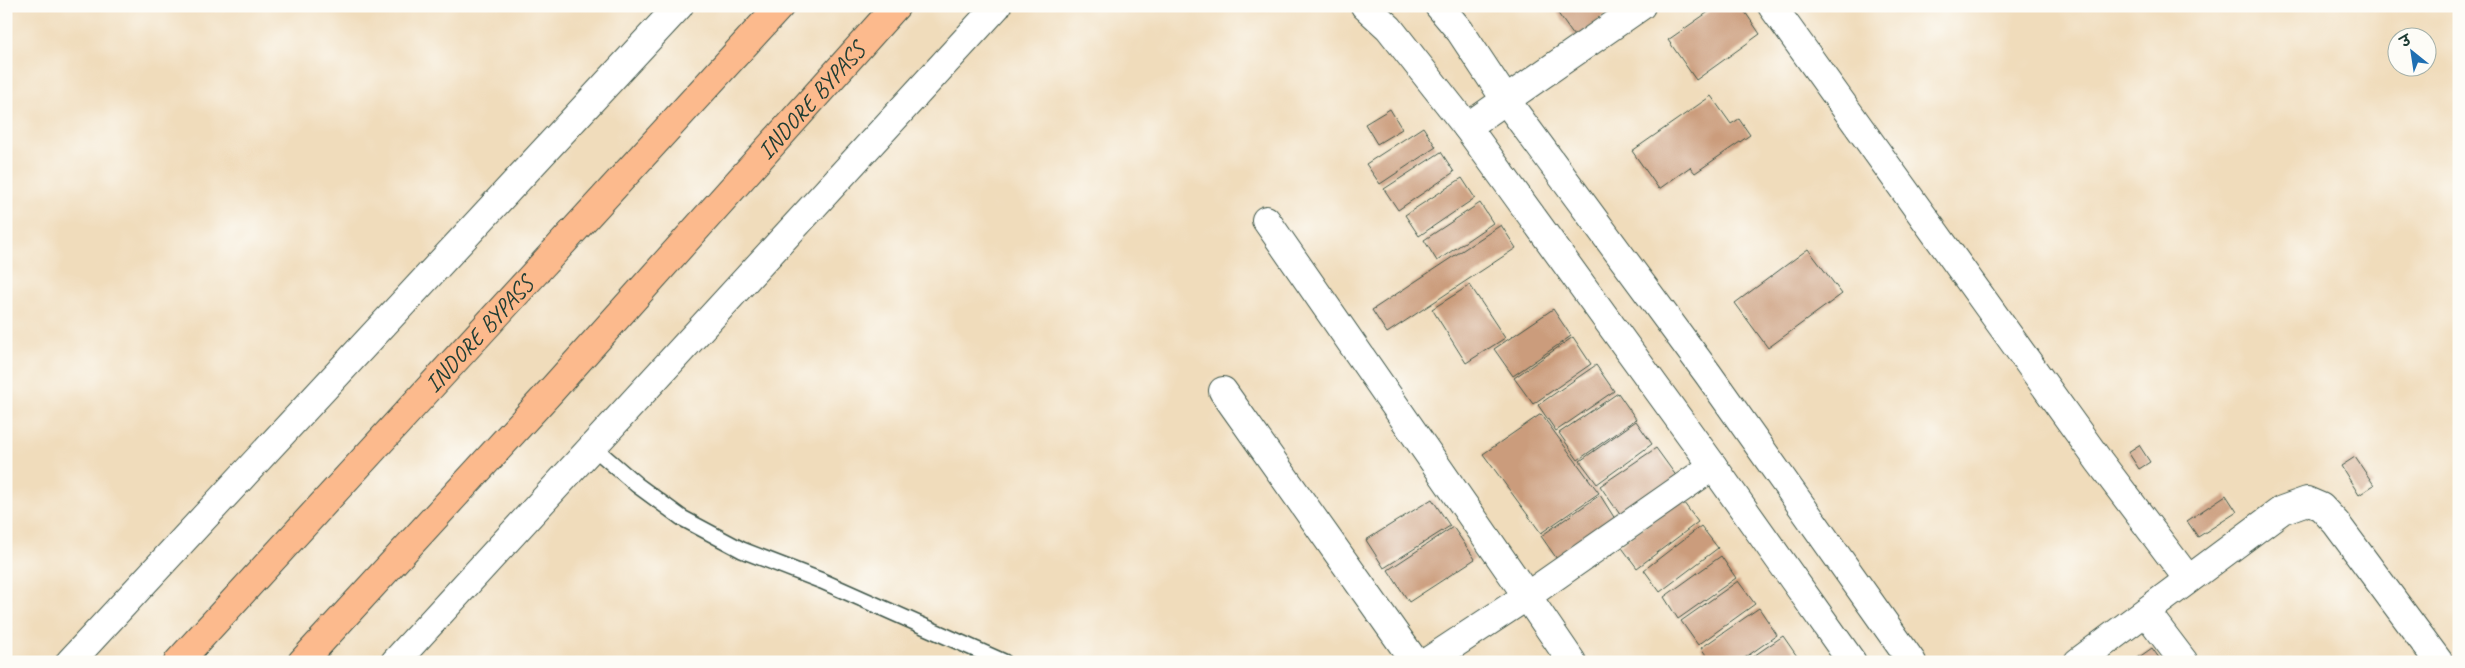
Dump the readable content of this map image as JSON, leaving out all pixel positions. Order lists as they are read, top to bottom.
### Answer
{
  "streets": {
    "highway": ["INDORE BYPASS"]
  },
  "north": "top left"
}
